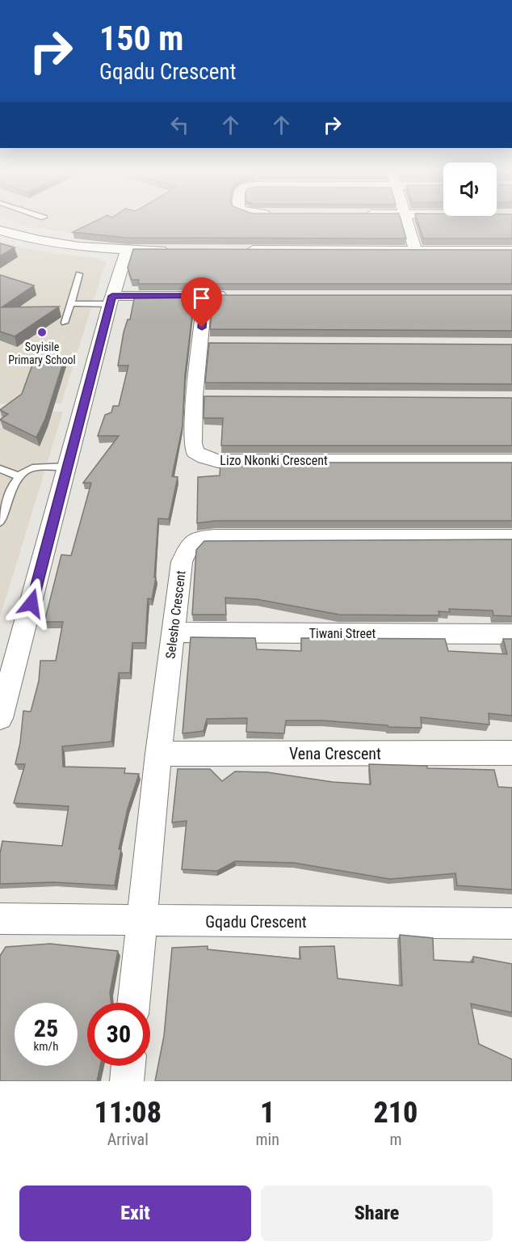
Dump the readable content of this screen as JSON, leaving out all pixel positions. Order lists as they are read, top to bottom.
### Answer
{
  "streets": {
    "street": [
      "Lizo Nkonki Crescent",
      "Selesho Crescent",
      "Tiwani Street",
      "Vena Crescent",
      "Gqadu Crescent"
    ]
  },
  "crossings": [
    ["Selesho Crescent", "Tiwani Street"],
    ["Selesho Crescent", "Vena Crescent"],
    ["Selesho Crescent", "Gqadu Crescent"]
  ],
  "places": ["Soyisile Primary School"],
  "page": {
    "turn": ["150 m", "Gqadu Crescent"],
    "speed": "25 km/h",
    "limit": "30",
    "eta": [
      "11:08",
      "Arrival",
      "1",
      "min",
      "210",
      "m"
    ],
    "buttons": ["Exit", "Share"]
  }
}
